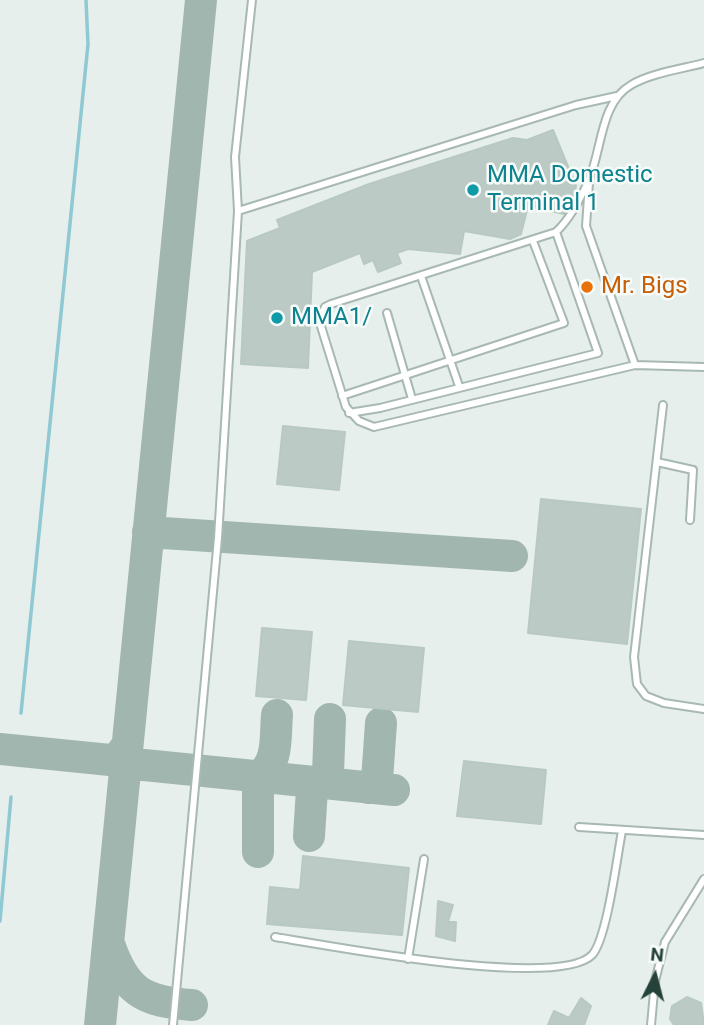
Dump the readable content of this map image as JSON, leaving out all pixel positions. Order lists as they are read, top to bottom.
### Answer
{
  "places": ["MMA Domestic Terminal 1", "Mr. Bigs", "MMA1/"],
  "north": "top"
}
